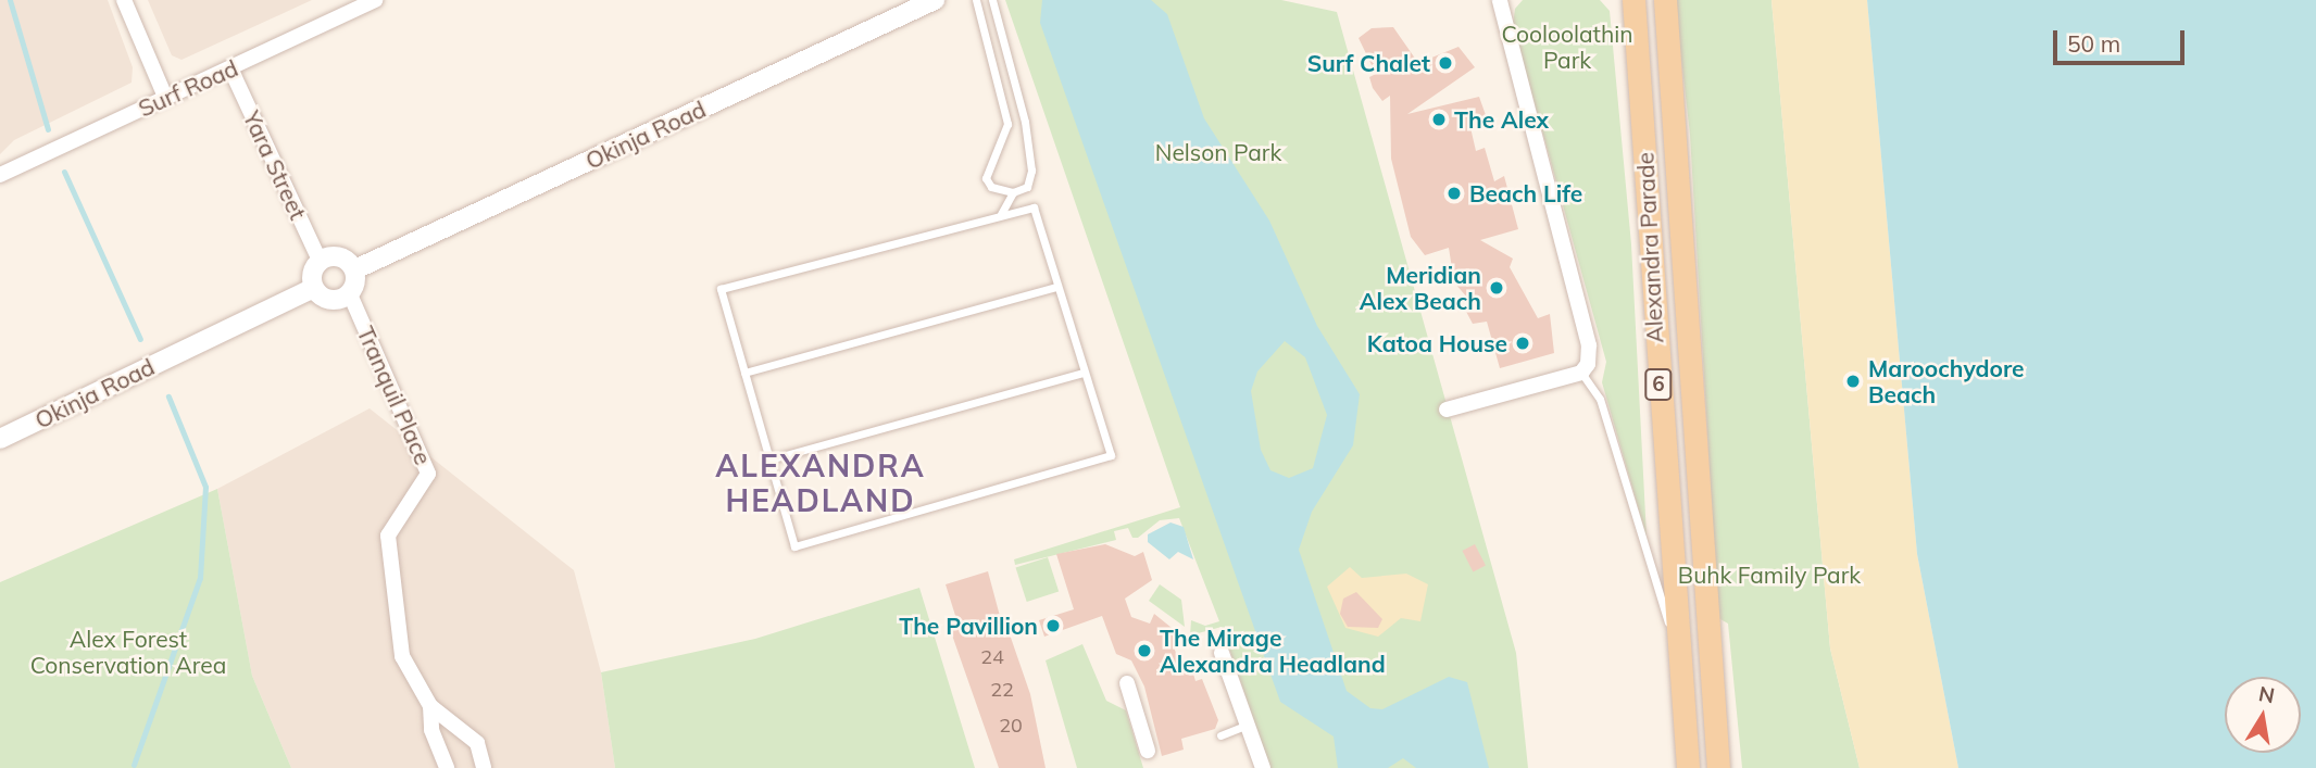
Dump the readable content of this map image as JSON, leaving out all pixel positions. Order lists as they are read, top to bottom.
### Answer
{
  "streets": {
    "main road": ["Alexandra Parade", "6"],
    "street": [
      "Surf Road",
      "Okinja Road",
      "Yara Street",
      "Tranquil Place"
    ]
  },
  "crossings": [
    ["Surf Road", "Yara Street"],
    ["Okinja Road", "Yara Street"],
    ["Okinja Road", "Tranquil Place"],
    ["Yara Street", "Tranquil Place"]
  ],
  "districts": ["ALEXANDRA HEADLAND"],
  "parks": [
    "Cooloolathin Park",
    "Nelson Park",
    "Buhk Family Park",
    "Alex Forest Conservation Area"
  ],
  "places": [
    "Surf Chalet",
    "The Alex",
    "Beach Life",
    "Meridian Alex Beach",
    "Katoa House",
    "Maroochydore Beach",
    "The Pavillion",
    "The Mirage Alexandra Headland"
  ],
  "house_numbers": ["24", "22", "20"],
  "scale_bar": "50 m",
  "north": "top"
}
